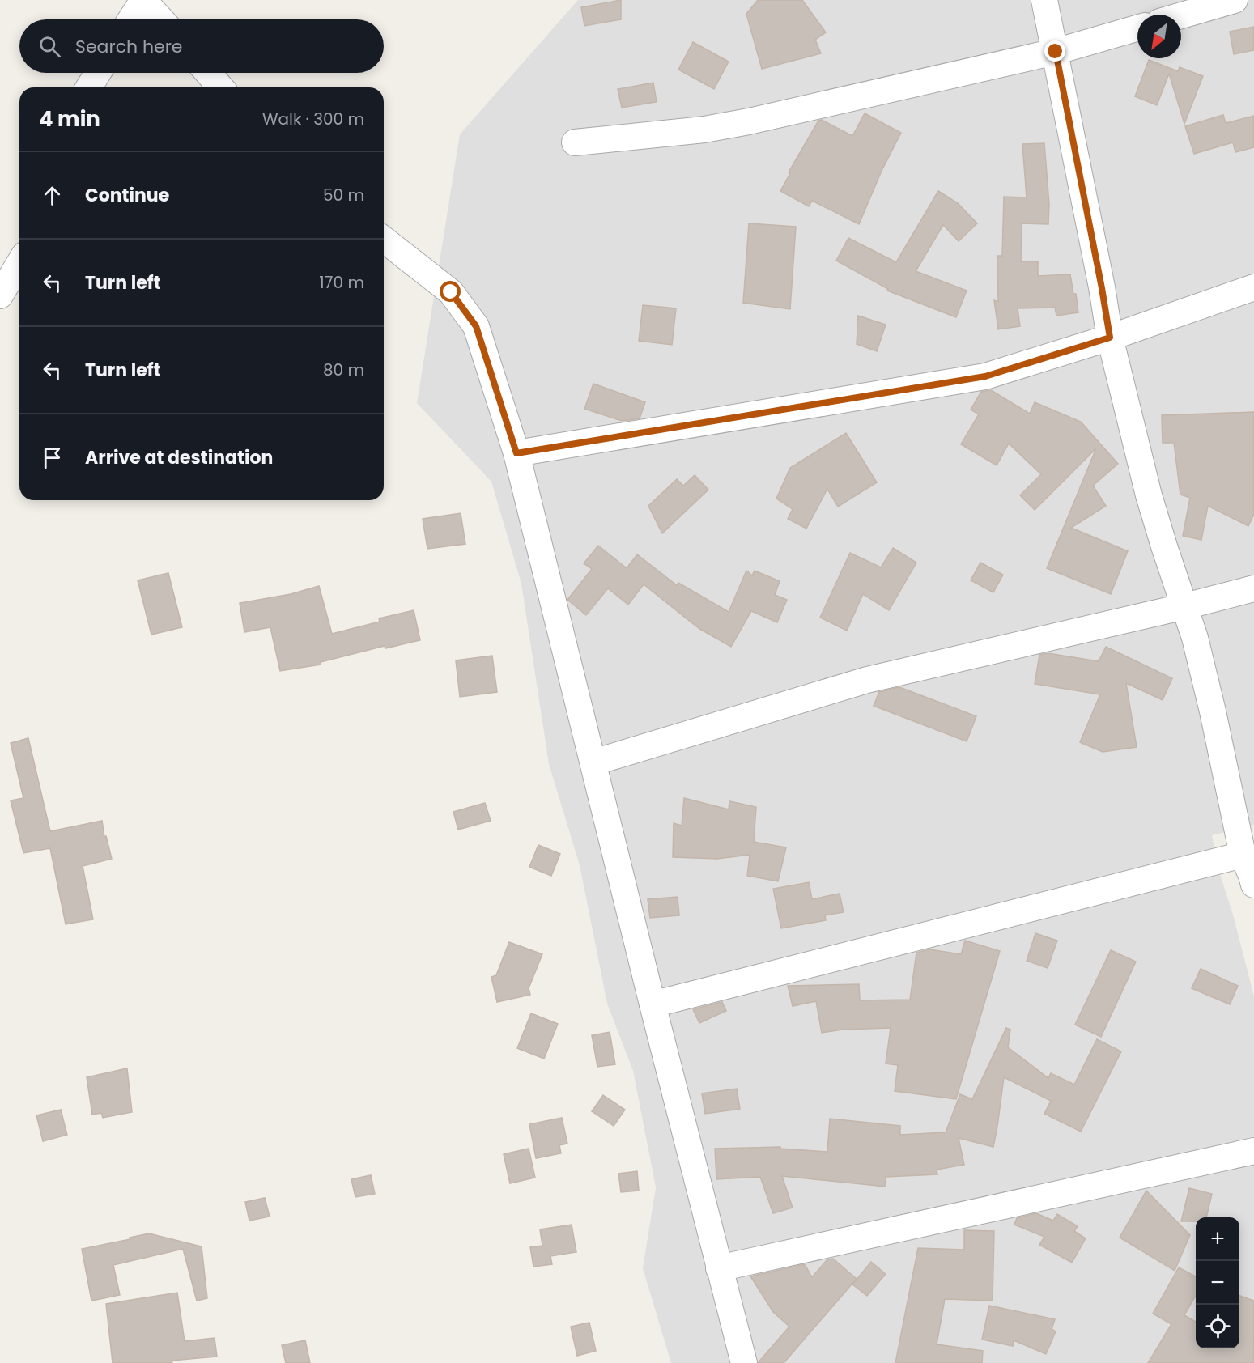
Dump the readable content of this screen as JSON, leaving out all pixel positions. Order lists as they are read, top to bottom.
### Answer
{
  "north": "bottom left",
  "page": {
    "search": "Search here",
    "heading": ["4 min", "Walk · 300 m"],
    "list": [
      ["Continue", "50 m"],
      ["Turn left", "170 m"],
      ["Turn left", "80 m"],
      "Arrive at destination"
    ],
    "map_buttons": ["+", "−"]
  }
}
